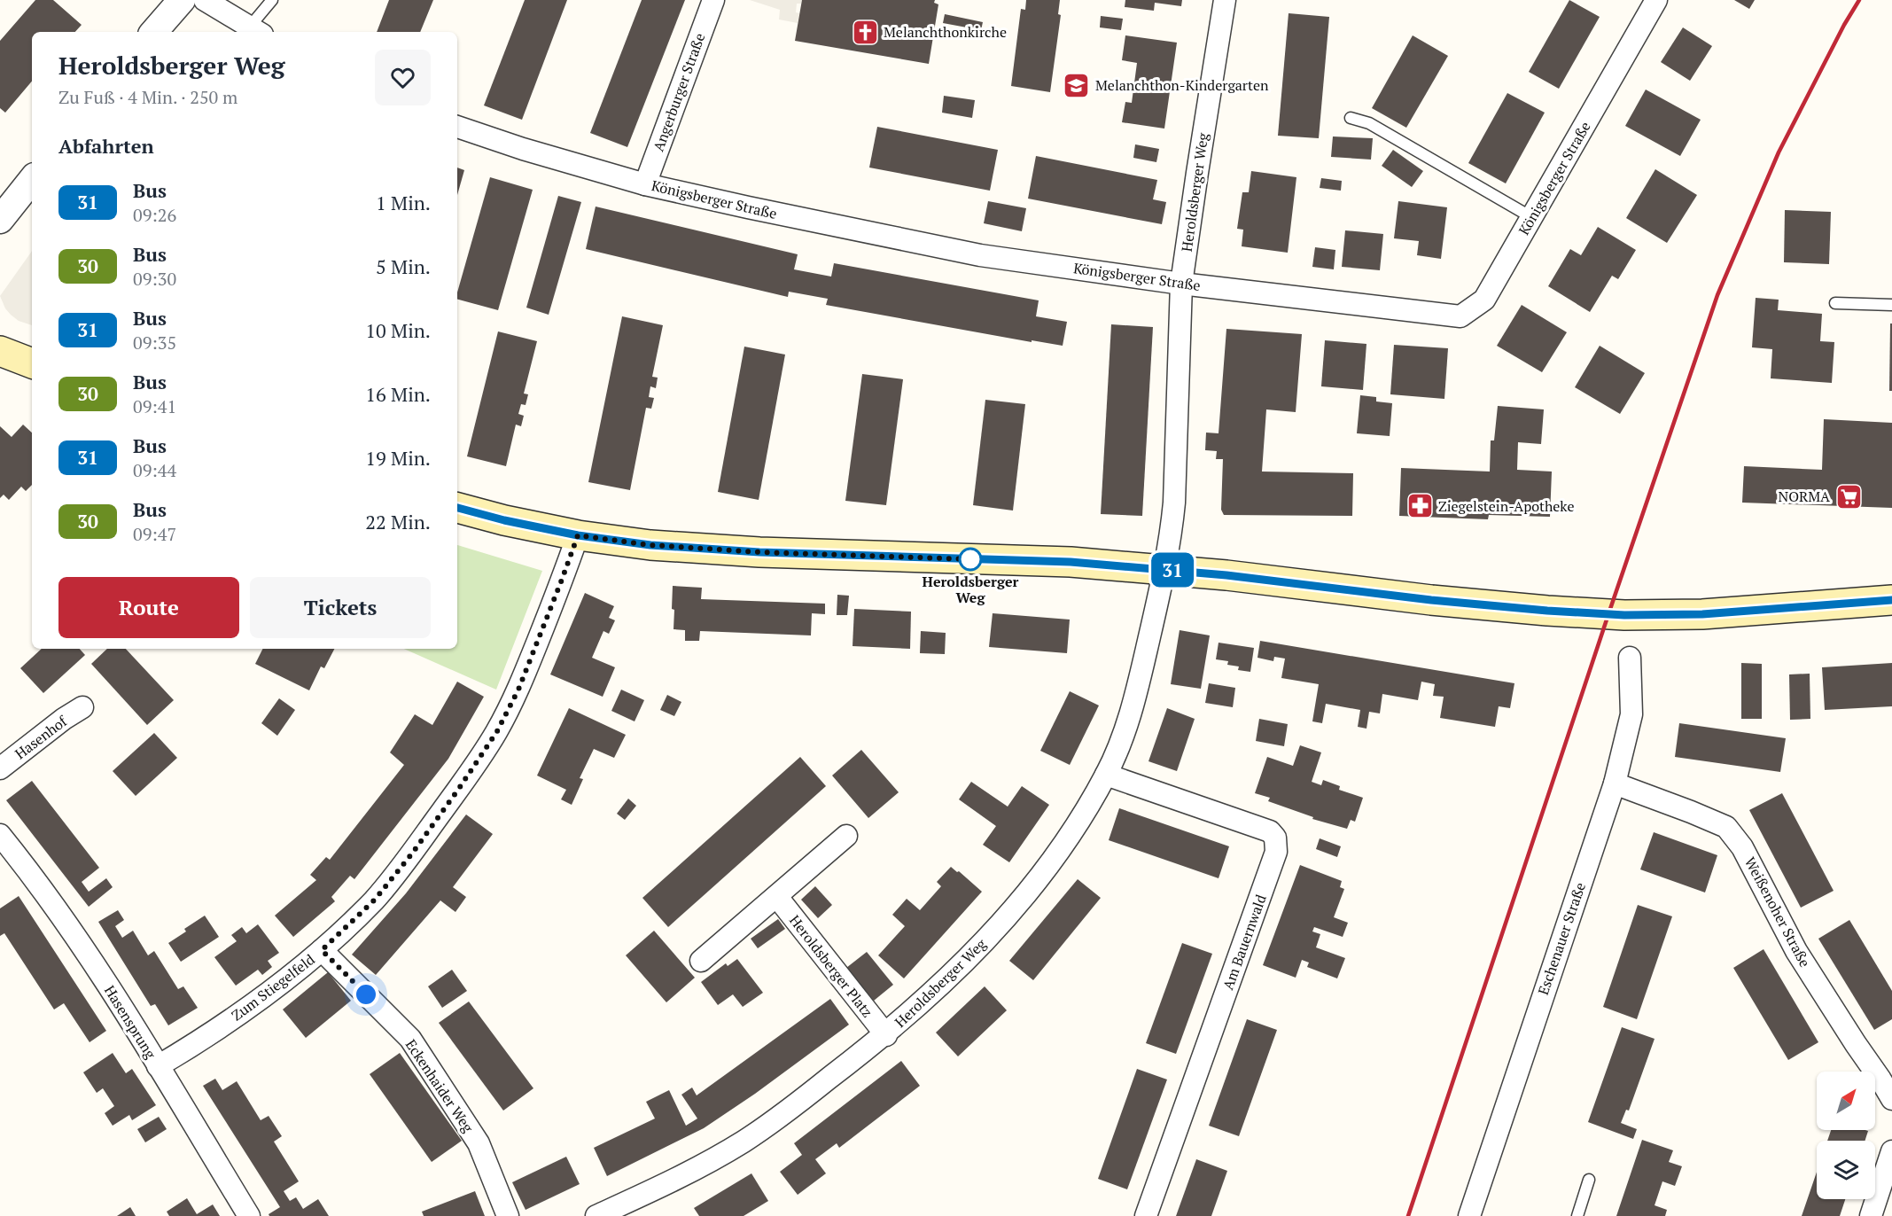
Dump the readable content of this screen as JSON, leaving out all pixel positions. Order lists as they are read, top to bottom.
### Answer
{
  "streets": {
    "street": [
      "Angerburger Straße",
      "Königsberger Straße",
      "Heroldsberger Weg",
      "Hasenhof",
      "Weißenoher Straße",
      "Eschenauer Straße",
      "Am Bauernwald",
      "Heroldsberger Platz",
      "Zum Stiegelfeld",
      "Hasensprung",
      "Eckenhaider Weg"
    ]
  },
  "crossings": [
    ["Angerburger Straße", "Königsberger Straße"],
    ["Königsberger Straße", "Heroldsberger Weg"],
    ["Heroldsberger Weg", "Am Bauernwald"],
    ["Heroldsberger Weg", "Heroldsberger Platz"],
    ["Weißenoher Straße", "Eschenauer Straße"],
    ["Zum Stiegelfeld", "Hasensprung"],
    ["Zum Stiegelfeld", "Eckenhaider Weg"]
  ],
  "places": {
    "church": ["Melanchthonkirche"],
    "school or university": ["Melanchthon-Kindergarten"],
    "supermarket": ["NORMA"],
    "pharmacy": ["Ziegelstein-Apotheke"],
    "other": ["Heroldsberger Weg"]
  },
  "lines": ["bus line 31"],
  "north": "top right",
  "page": {
    "on_map": "31",
    "heading": [
      ["Heroldsberger Weg", "Zu Fuß · 4 Min. · 250 m"],
      "Abfahrten"
    ],
    "list": [
      {
        "mark": "31",
        "name": "Bus",
        "note": "09:26",
        "value": "1 Min."
      },
      {
        "mark": "30",
        "name": "Bus",
        "note": "09:30",
        "value": "5 Min."
      },
      {
        "mark": "31",
        "name": "Bus",
        "note": "09:35",
        "value": "10 Min."
      },
      {
        "mark": "30",
        "name": "Bus",
        "note": "09:41",
        "value": "16 Min."
      },
      {
        "mark": "31",
        "name": "Bus",
        "note": "09:44",
        "value": "19 Min."
      },
      {
        "mark": "30",
        "name": "Bus",
        "note": "09:47",
        "value": "22 Min."
      }
    ],
    "buttons": ["Route", "Tickets"]
  }
}
